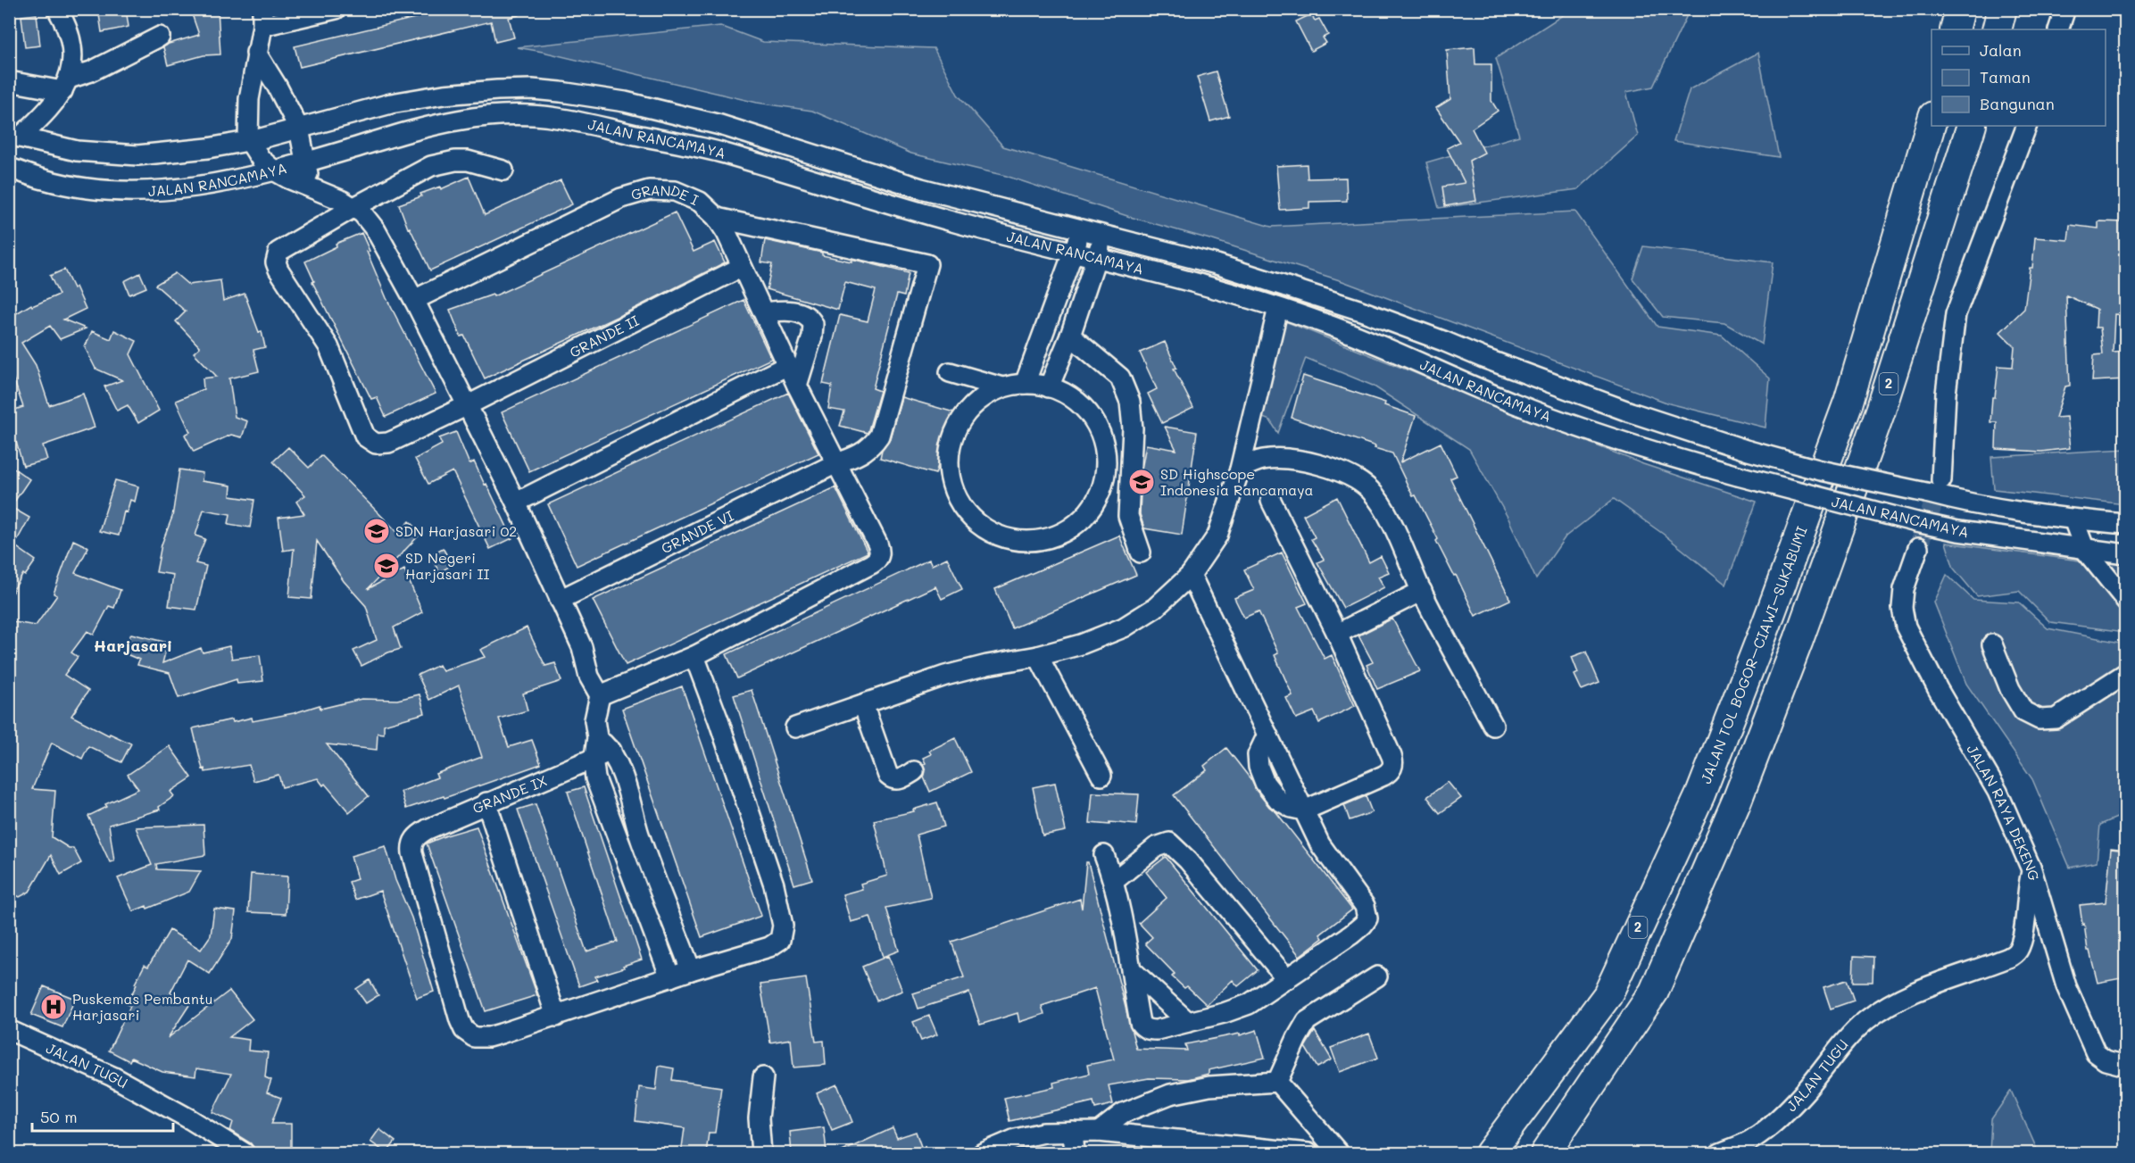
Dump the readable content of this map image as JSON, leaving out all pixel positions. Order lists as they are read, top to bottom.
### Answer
{
  "streets": {
    "highway": ["2", "JALAN TOL BOGOR–CIAWI–SUKABUMI"],
    "street": [
      "JALAN RANCAMAYA",
      "GRANDE I",
      "GRANDE II",
      "GRANDE VI",
      "GRANDE IX",
      "JALAN RAYA DEKENG",
      "JALAN TUGU"
    ]
  },
  "crossings": [
    ["GRANDE I", "GRANDE VI"],
    ["JALAN RAYA DEKENG", "JALAN TUGU"]
  ],
  "districts": ["Harjasari"],
  "places": {
    "school or university": ["SD Highscope Indonesia Rancamaya", "SDN Harjasari 02", "SD Negeri Harjasari II"],
    "hospital": ["Puskemas Pembantu Harjasari"]
  },
  "legend": ["Jalan", "Taman", "Bangunan"],
  "scale_bar": "50 m"
}
